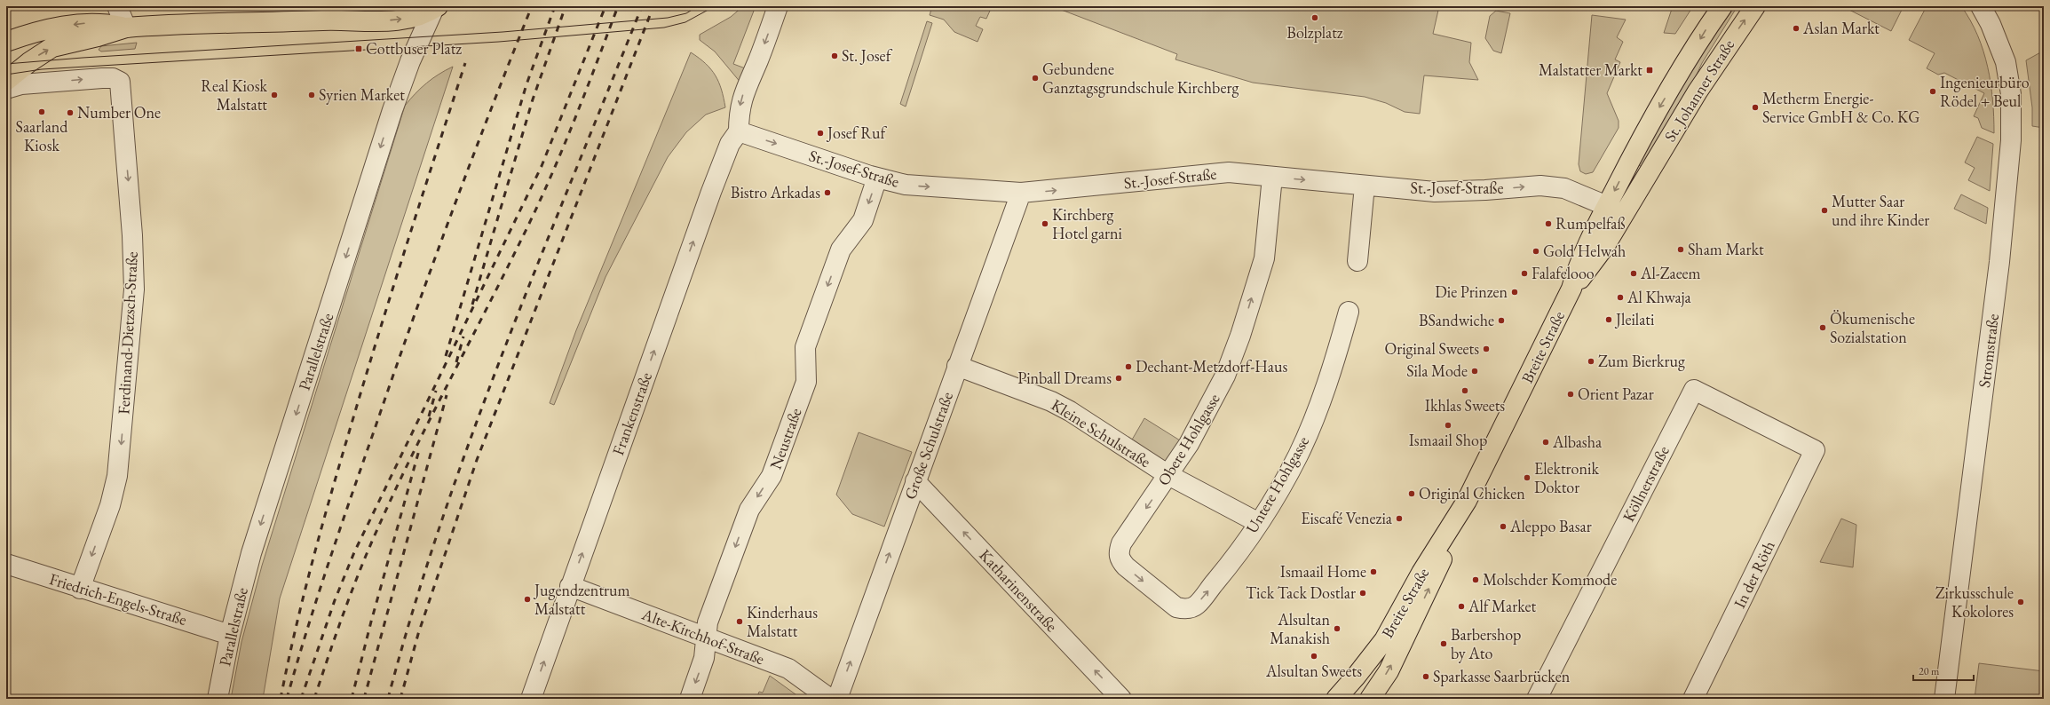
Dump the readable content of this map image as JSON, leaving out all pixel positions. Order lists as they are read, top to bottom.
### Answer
{
  "streets": {
    "main road": ["St. Johanner Straße", "Breite Straße"],
    "street": [
      "St.-Josef-Straße",
      "Ferdinand-Dietzsch-Straße",
      "Stromstraße",
      "Parallelstraße",
      "Frankenstraße",
      "Kleine Schulstraße",
      "Neustraße",
      "Obere Hohlgasse",
      "Große Schulstraße",
      "Köllnerstraße",
      "Untere Hohlgasse",
      "In der Röth",
      "Katharinenstraße",
      "Friedrich-Engels-Straße",
      "Alte-Kirchhof-Straße"
    ]
  },
  "crossings": [
    ["St. Johanner Straße", "Breite Straße"],
    ["St.-Josef-Straße", "Breite Straße"],
    ["St.-Josef-Straße", "Frankenstraße"],
    ["St.-Josef-Straße", "Neustraße"],
    ["St.-Josef-Straße", "Obere Hohlgasse"],
    ["St.-Josef-Straße", "Große Schulstraße"],
    ["Ferdinand-Dietzsch-Straße", "Friedrich-Engels-Straße"],
    ["Parallelstraße", "Friedrich-Engels-Straße"],
    ["Frankenstraße", "Alte-Kirchhof-Straße"],
    ["Kleine Schulstraße", "Obere Hohlgasse"],
    ["Kleine Schulstraße", "Große Schulstraße"],
    ["Kleine Schulstraße", "Untere Hohlgasse"],
    ["Neustraße", "Alte-Kirchhof-Straße"],
    ["Obere Hohlgasse", "Untere Hohlgasse"],
    ["Große Schulstraße", "Katharinenstraße"],
    ["Köllnerstraße", "In der Röth"]
  ],
  "one_way": [
    "St.-Josef-Straße",
    "Ferdinand-Dietzsch-Straße",
    "Parallelstraße",
    "Frankenstraße",
    "Neustraße",
    "Große Schulstraße",
    "Katharinenstraße"
  ],
  "places": {
    "other": [
      "Bolzplatz",
      "Aslan Markt",
      "St. Josef",
      "Gebundene Ganztagsgrundschule Kirchberg",
      "Ingenieurbüro Rödel + Beul",
      "Real Kiosk Malstatt",
      "Syrien Market",
      "Metherm Energie- Service GmbH & Co. KG",
      "Saarland Kiosk",
      "Number One",
      "Josef Ruf",
      "Bistro Arkadas",
      "Mutter Saar und ihre Kinder",
      "Kirchberg Hotel garni",
      "Rumpelfaß",
      "Sham Markt",
      "Gold Helwah",
      "Falafelooo",
      "Al-Zaeem",
      "Die Prinzen",
      "Al Khwaja",
      "Jleilati",
      "BSandwiche",
      "Ökumenische Sozialstation",
      "Original Sweets",
      "Zum Bierkrug",
      "Dechant-Metzdorf-Haus",
      "Sila Mode",
      "Pinball Dreams",
      "Ikhlas Sweets",
      "Orient Pazar",
      "Ismaail Shop",
      "Albasha",
      "Elektronik Doktor",
      "Original Chicken",
      "Eiscafé Venezia",
      "Aleppo Basar",
      "Ismaail Home",
      "Molschder Kommode",
      "Tick Tack Dostlar",
      "Jugendzentrum Malstatt",
      "Zirkusschule Kokolores",
      "Alf Market",
      "Kinderhaus Malstatt",
      "Alsultan Manakish",
      "Barbershop by Ato",
      "Alsultan Sweets",
      "Sparkasse Saarbrücken"
    ],
    "transit": ["Cottbuser Platz", "Malstatter Markt"]
  },
  "scale_bar": "20 m"
}
